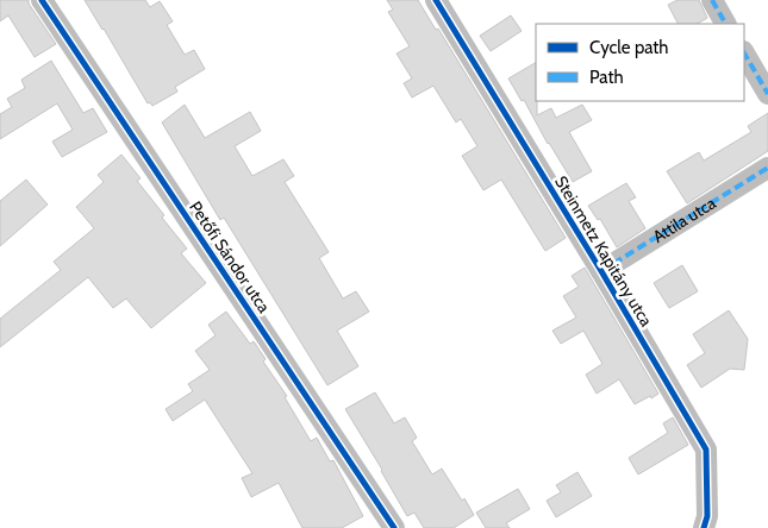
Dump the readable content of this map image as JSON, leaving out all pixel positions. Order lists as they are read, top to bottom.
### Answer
{
  "streets": {
    "street": ["Attila utca", "Steinmetz Kapitány utca", "Petőfi Sándor utca"]
  },
  "crossings": [
    ["Attila utca", "Steinmetz Kapitány utca"]
  ],
  "legend": ["Cycle path", "Path"]
}
